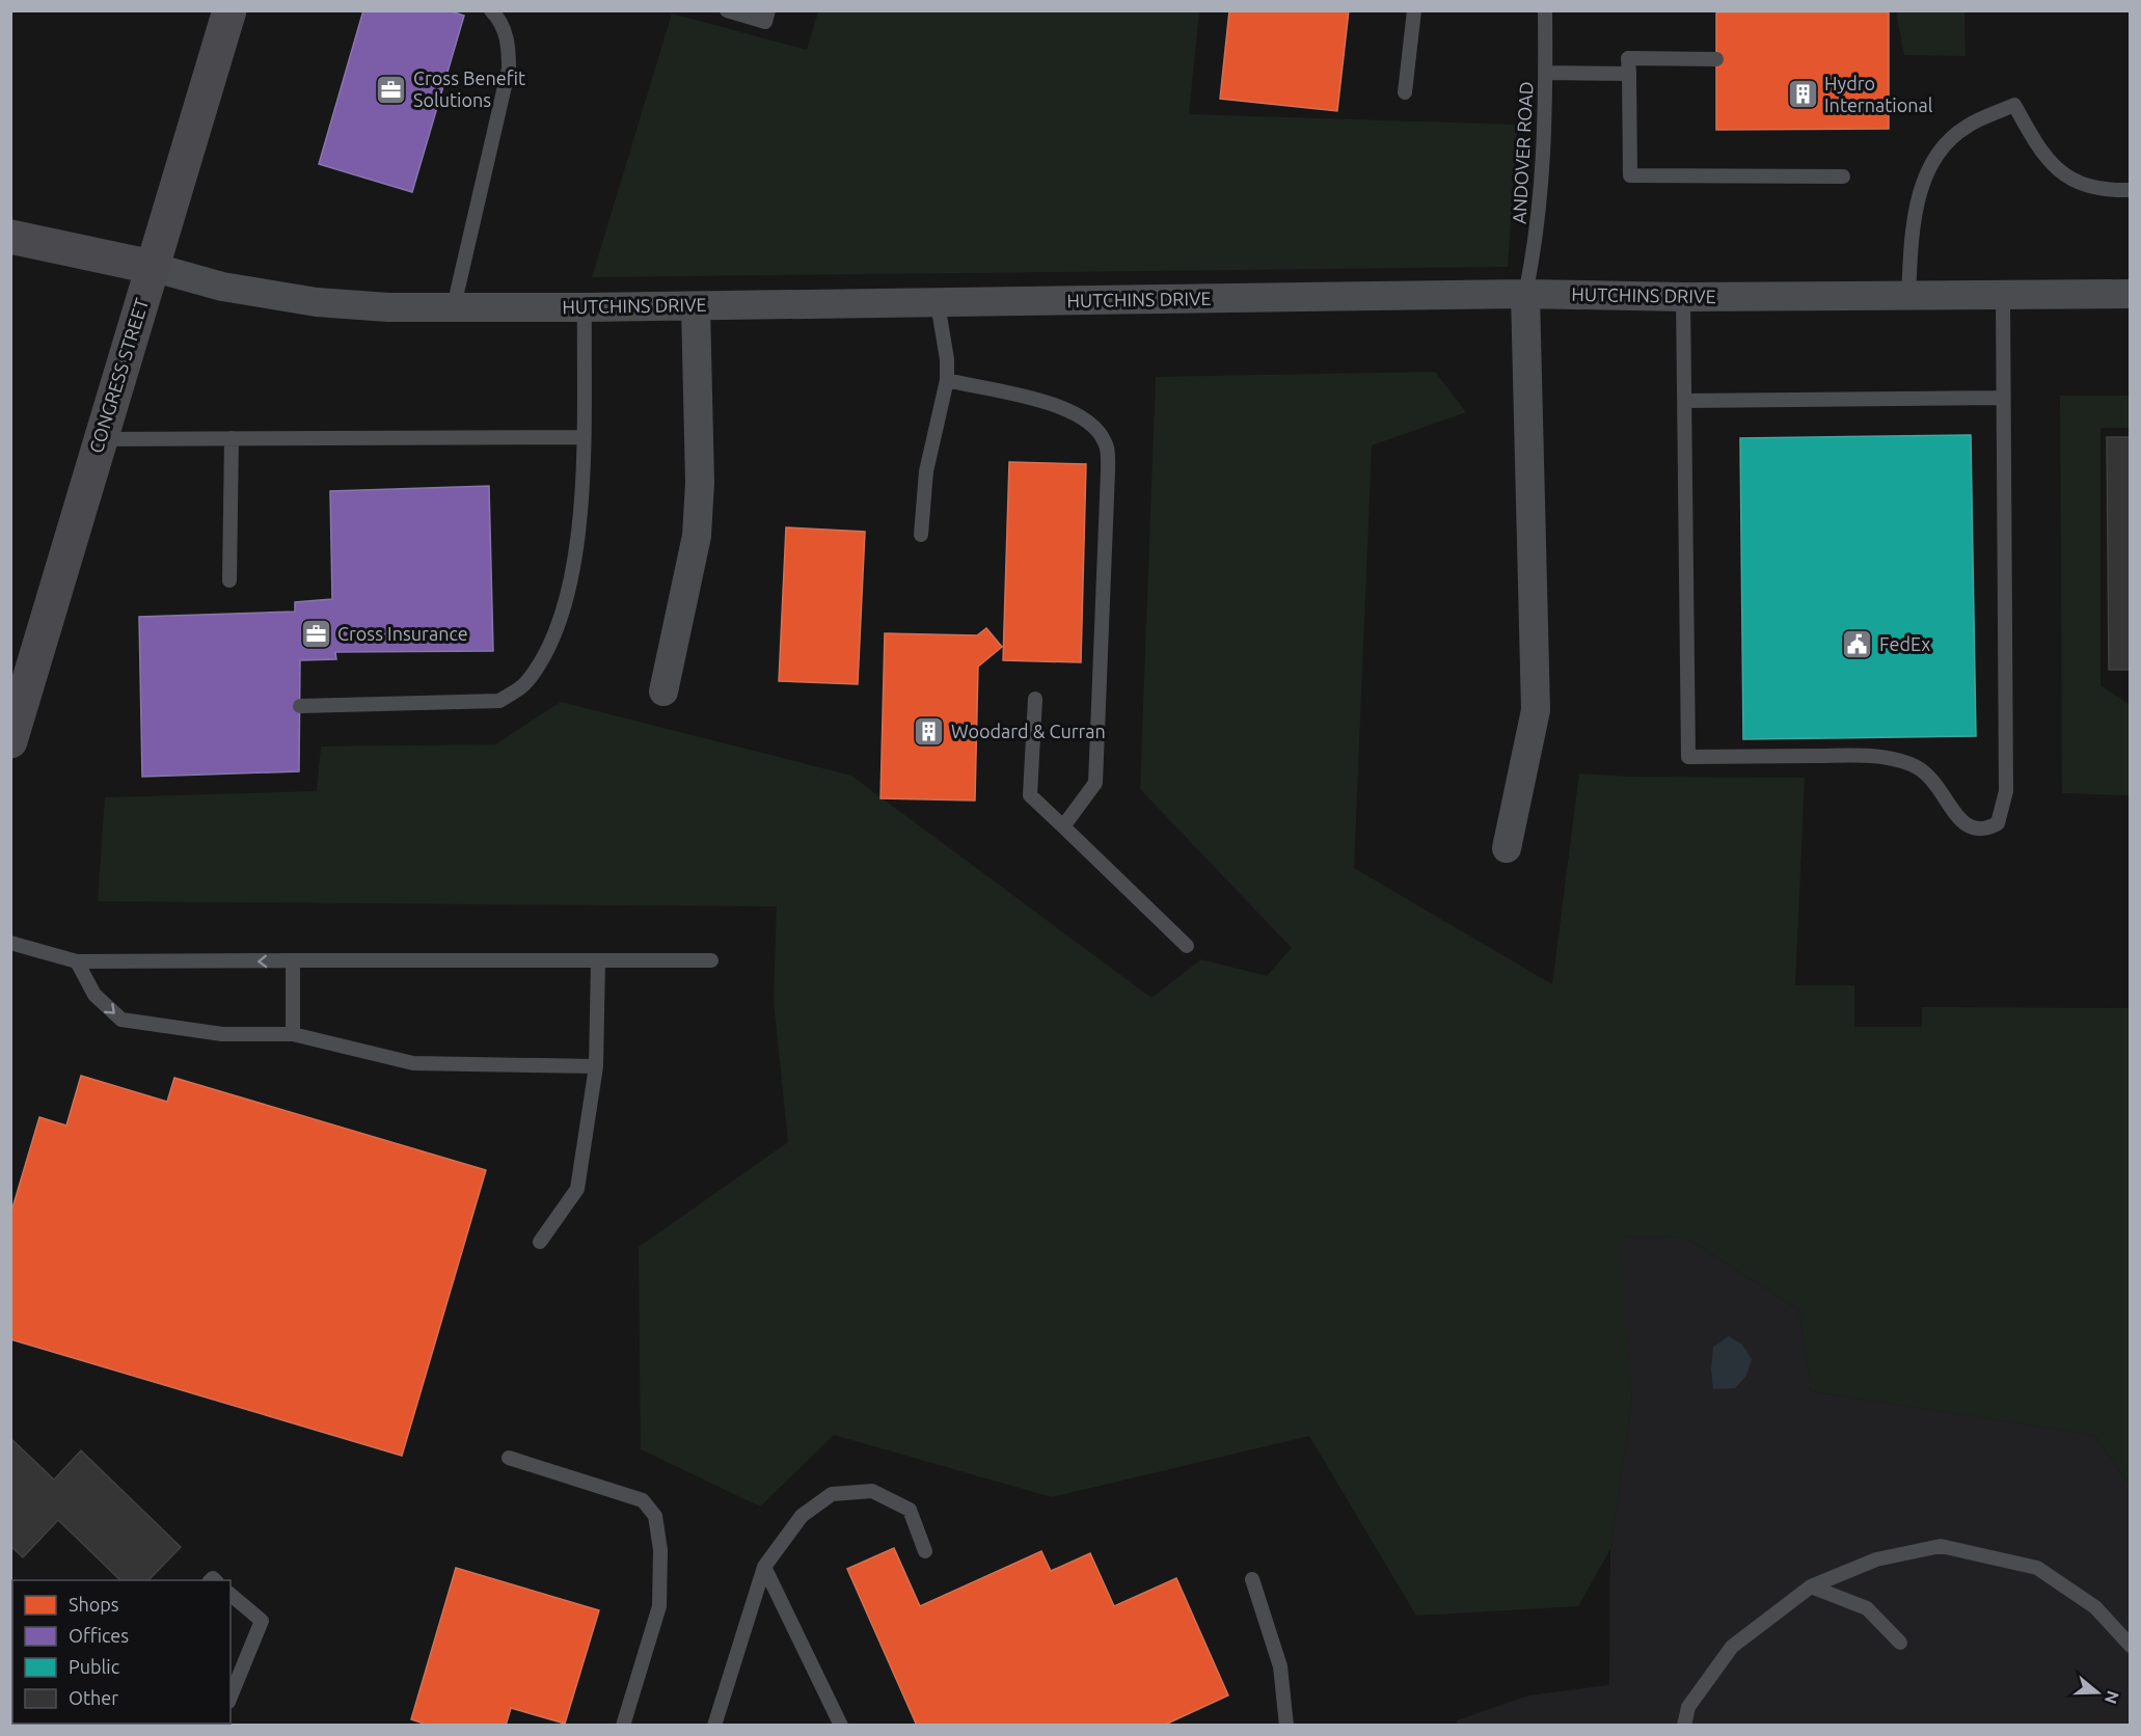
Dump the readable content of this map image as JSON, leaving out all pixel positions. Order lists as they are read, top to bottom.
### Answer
{
  "streets": {
    "main road": ["CONGRESS STREET"],
    "street": ["HUTCHINS DRIVE"],
    "lane": ["ANDOVER ROAD"]
  },
  "crossings": [
    ["ANDOVER ROAD", "HUTCHINS DRIVE"],
    ["HUTCHINS DRIVE", "CONGRESS STREET"]
  ],
  "places": {
    "office": ["Cross Benefit Solutions", "Cross Insurance"],
    "building": ["Hydro International", "Woodard & Curran"],
    "public building": ["FedEx"]
  },
  "legend": [
    "Shops",
    "Offices",
    "Public",
    "Other"
  ],
  "north": "right"
}
